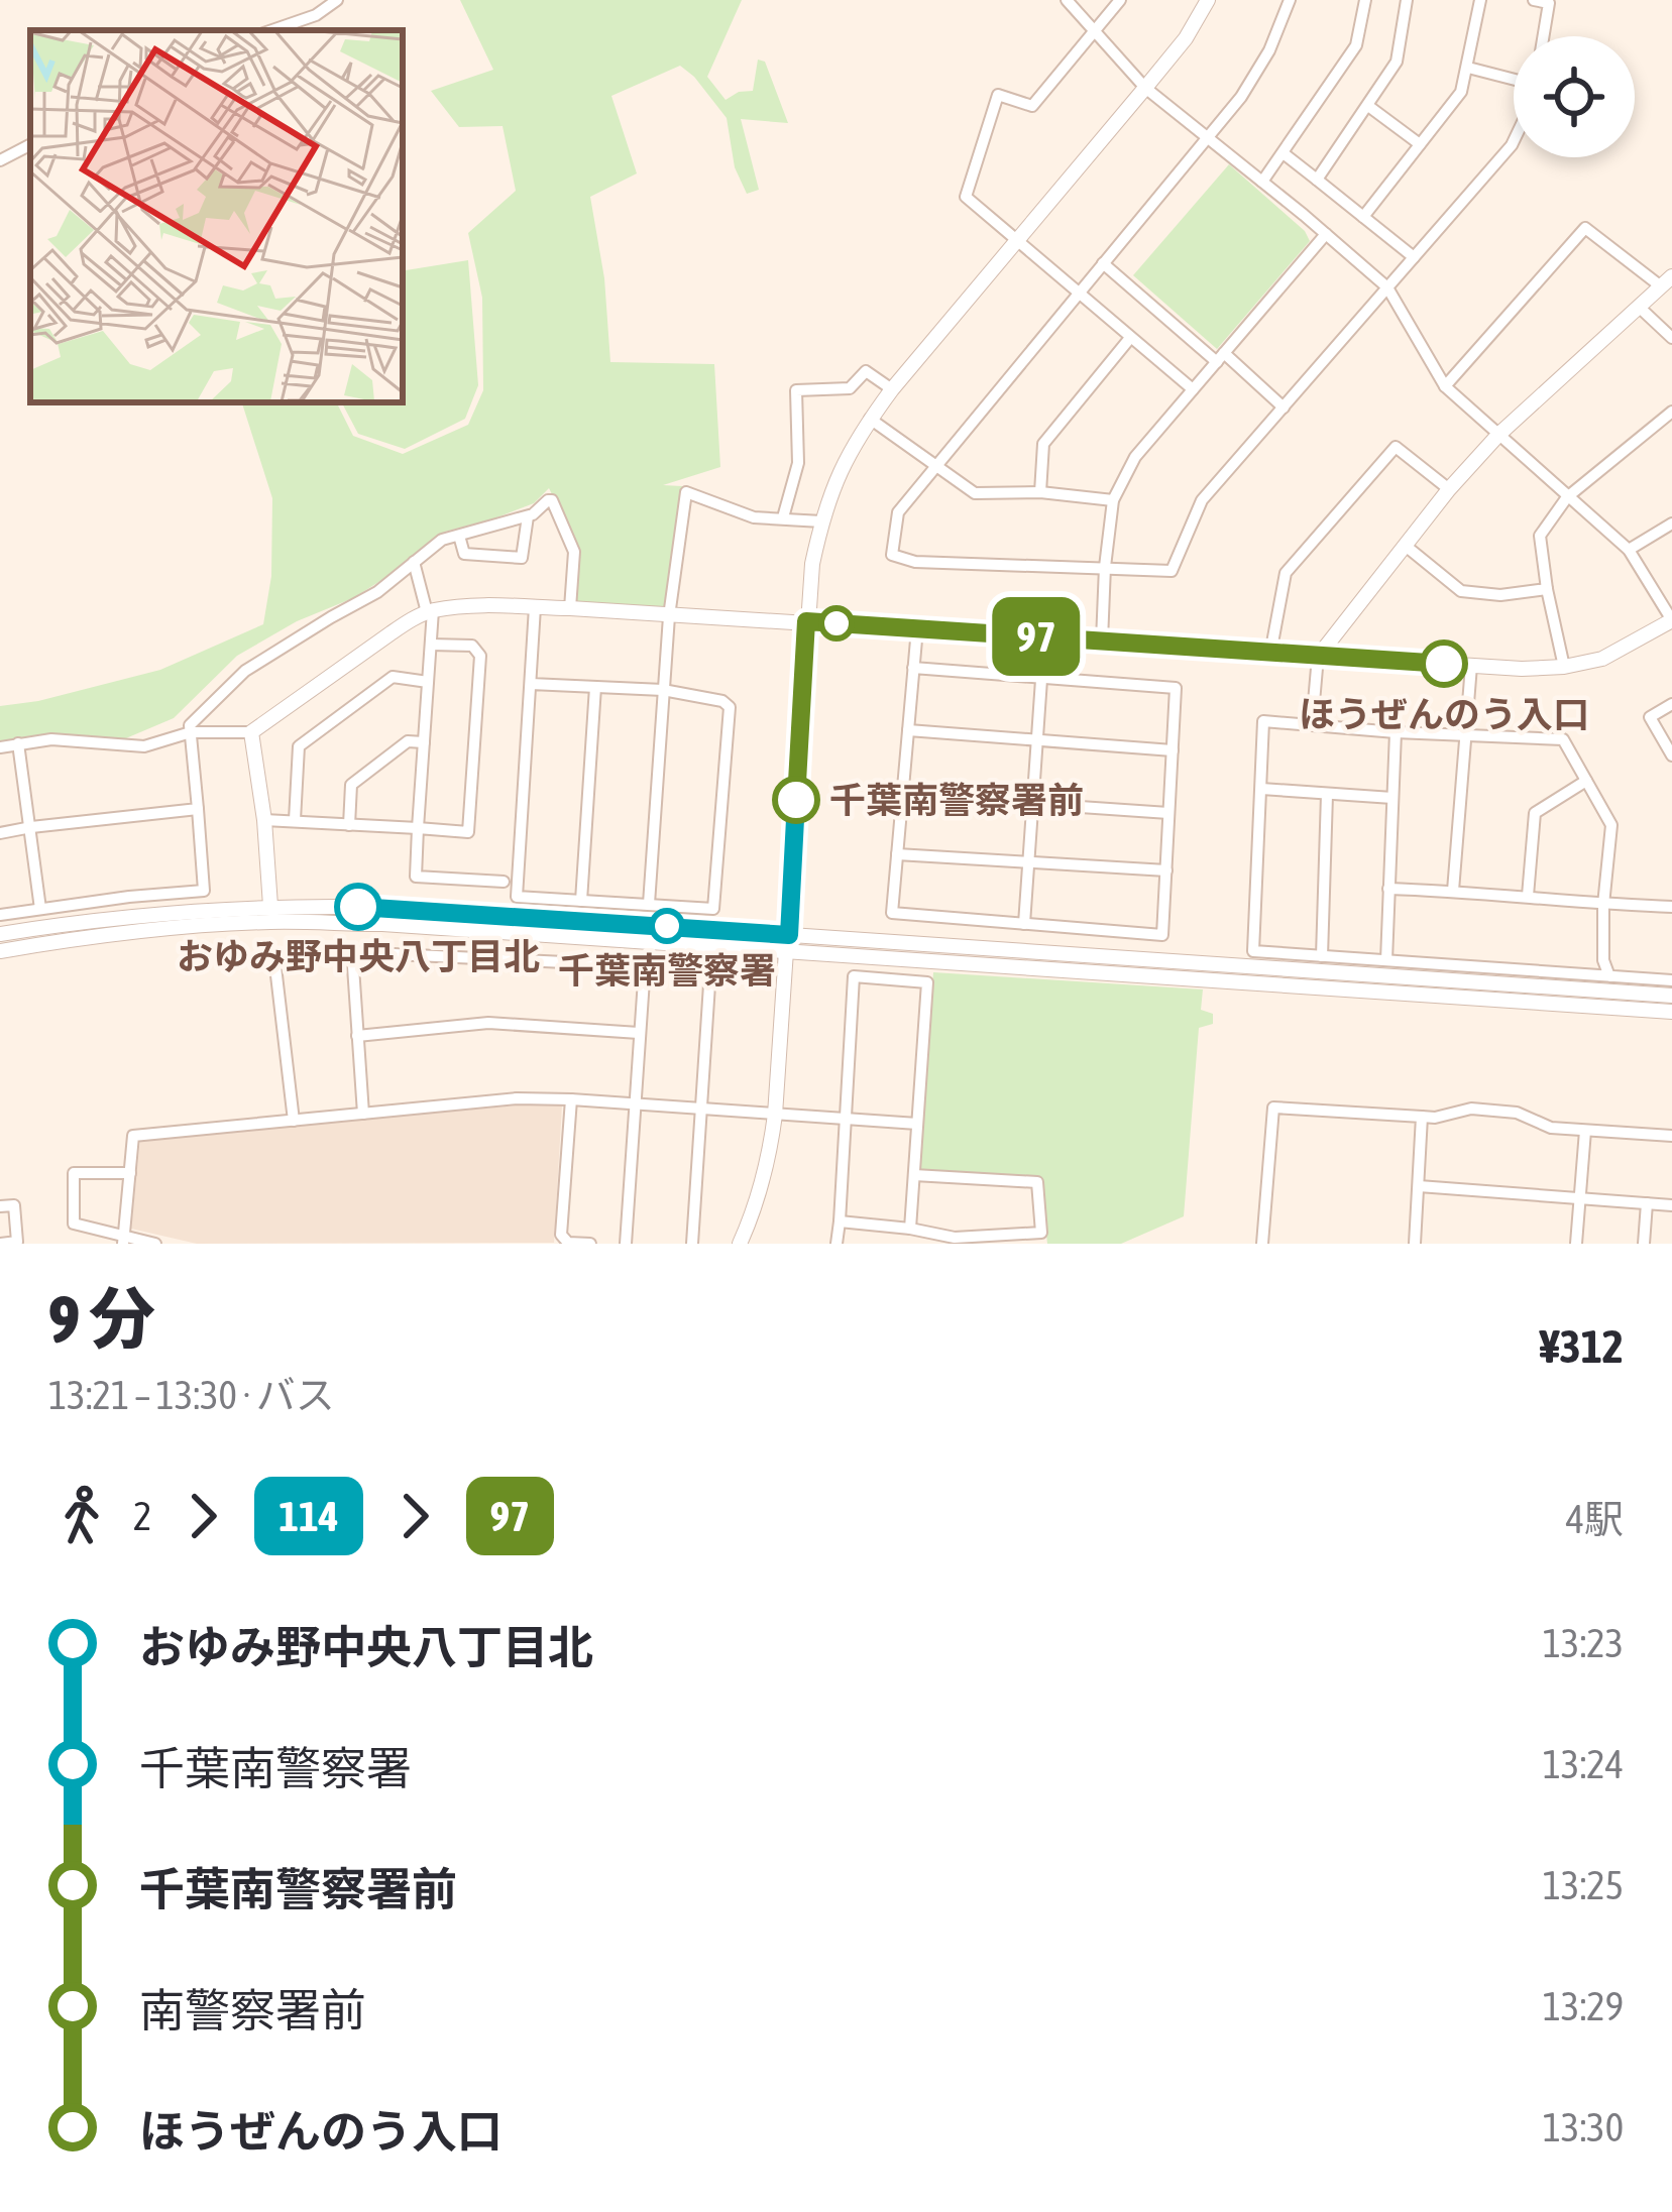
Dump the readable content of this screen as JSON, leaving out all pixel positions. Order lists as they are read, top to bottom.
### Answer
{
  "places": [
    "ほうぜんのう入口",
    "千葉南警察署前",
    "おゆみ野中央八丁目北",
    "千葉南警察署"
  ],
  "lines": ["bus line 97", "bus line 114"],
  "page": {
    "on_map": "97",
    "heading": ["9 分", "13:21 – 13:30 · バス", "¥312"],
    "legs": [
      "2",
      "114",
      "97",
      "4駅"
    ],
    "list": [
      {
        "name": "おゆみ野中央八丁目北",
        "value": "13:23"
      },
      {
        "name": "千葉南警察署",
        "value": "13:24"
      },
      {
        "name": "千葉南警察署前",
        "value": "13:25"
      },
      {
        "name": "南警察署前",
        "value": "13:29"
      },
      {
        "name": "ほうぜんのう入口",
        "value": "13:30"
      }
    ]
  }
}
